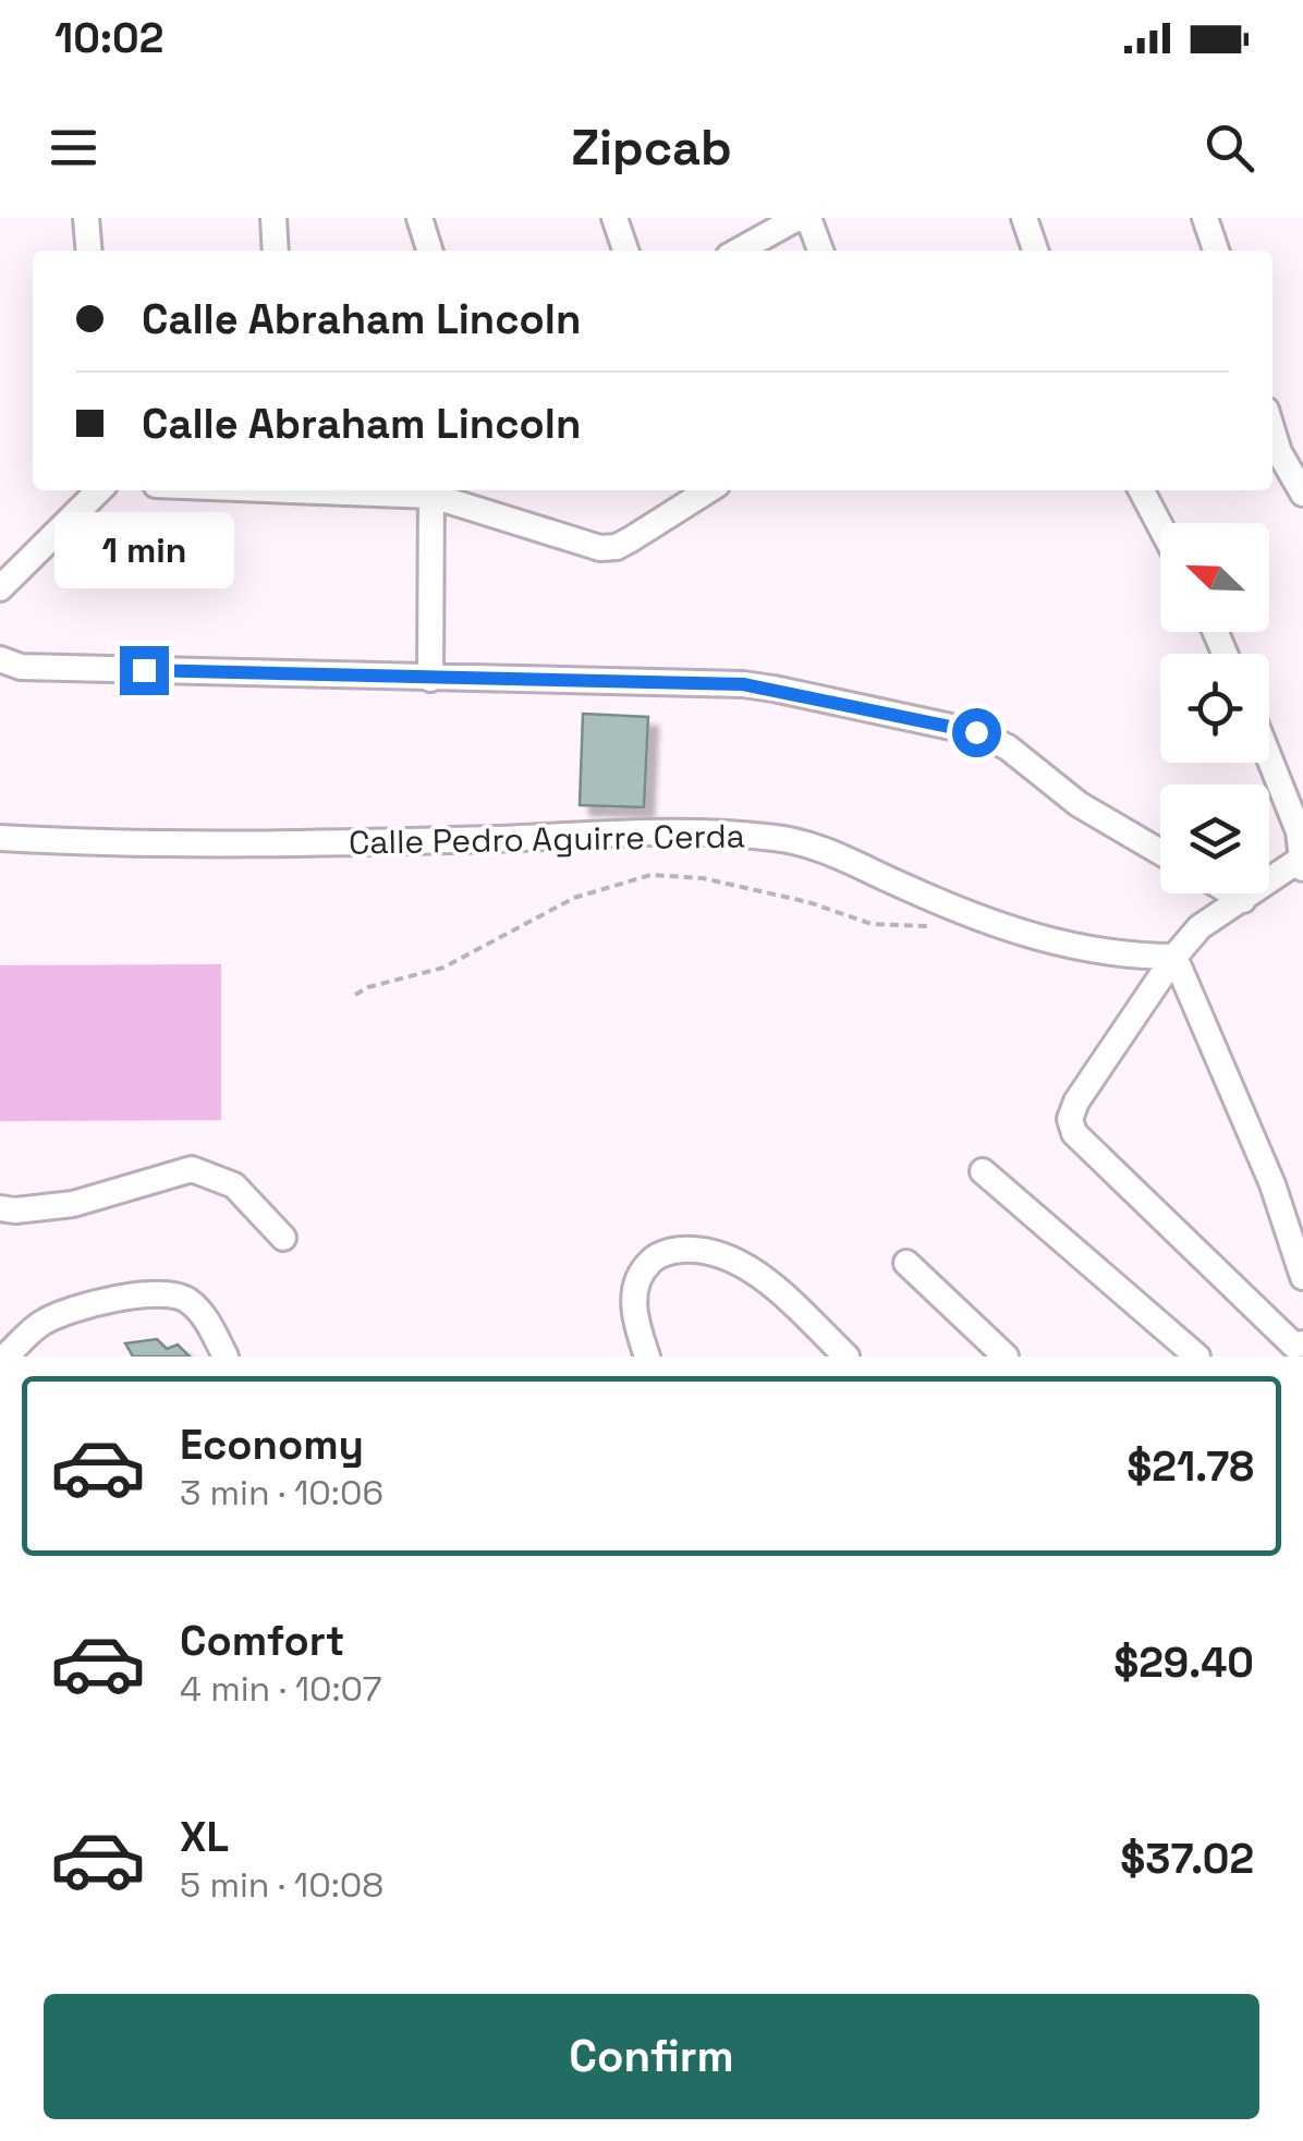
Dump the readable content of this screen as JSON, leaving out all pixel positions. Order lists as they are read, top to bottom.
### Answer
{
  "streets": {
    "street": ["Calle Pedro Aguirre Cerda"]
  },
  "north": "top left",
  "page": {
    "status": "10:02",
    "header": "Zipcab",
    "banner": ["Calle Abraham Lincoln", "Calle Abraham Lincoln"],
    "bubble": "1 min",
    "list": [
      {
        "name": "Economy",
        "note": "3 min · 10:06",
        "value": "$21.78"
      },
      {
        "name": "Comfort",
        "note": "4 min · 10:07",
        "value": "$29.40"
      },
      {
        "name": "XL",
        "note": "5 min · 10:08",
        "value": "$37.02"
      }
    ],
    "buttons": "Confirm"
  }
}
